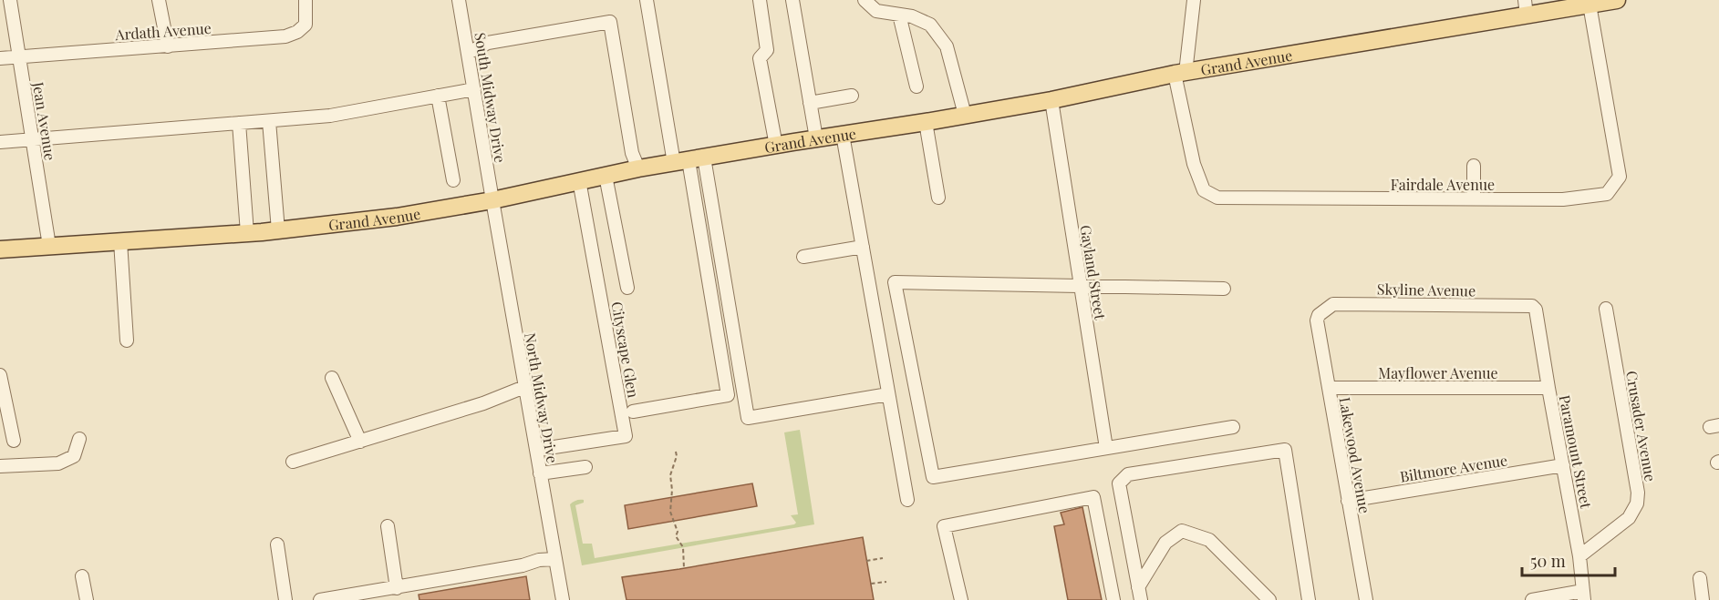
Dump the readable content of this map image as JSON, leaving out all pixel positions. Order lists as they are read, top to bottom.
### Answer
{
  "streets": {
    "main road": ["Grand Avenue"],
    "street": [
      "Ardath Avenue",
      "South Midway Drive",
      "Jean Avenue",
      "Fairdale Avenue",
      "Gayland Street",
      "Skyline Avenue",
      "Cityscape Glen",
      "Mayflower Avenue",
      "North Midway Drive",
      "Crusader Avenue",
      "Paramount Street",
      "Lakewood Avenue",
      "Biltmore Avenue"
    ]
  },
  "crossings": [
    ["Ardath Avenue", "Jean Avenue"],
    ["Grand Avenue", "South Midway Drive"],
    ["Grand Avenue", "Jean Avenue"],
    ["Grand Avenue", "Fairdale Avenue"],
    ["Grand Avenue", "Gayland Street"],
    ["Grand Avenue", "Cityscape Glen"],
    ["Grand Avenue", "North Midway Drive"],
    ["South Midway Drive", "North Midway Drive"],
    ["Skyline Avenue", "Paramount Street"],
    ["Skyline Avenue", "Lakewood Avenue"],
    ["Cityscape Glen", "North Midway Drive"],
    ["Mayflower Avenue", "Paramount Street"],
    ["Mayflower Avenue", "Lakewood Avenue"],
    ["Crusader Avenue", "Paramount Street"],
    ["Paramount Street", "Biltmore Avenue"],
    ["Lakewood Avenue", "Biltmore Avenue"]
  ],
  "scale_bar": "50 m"
}
